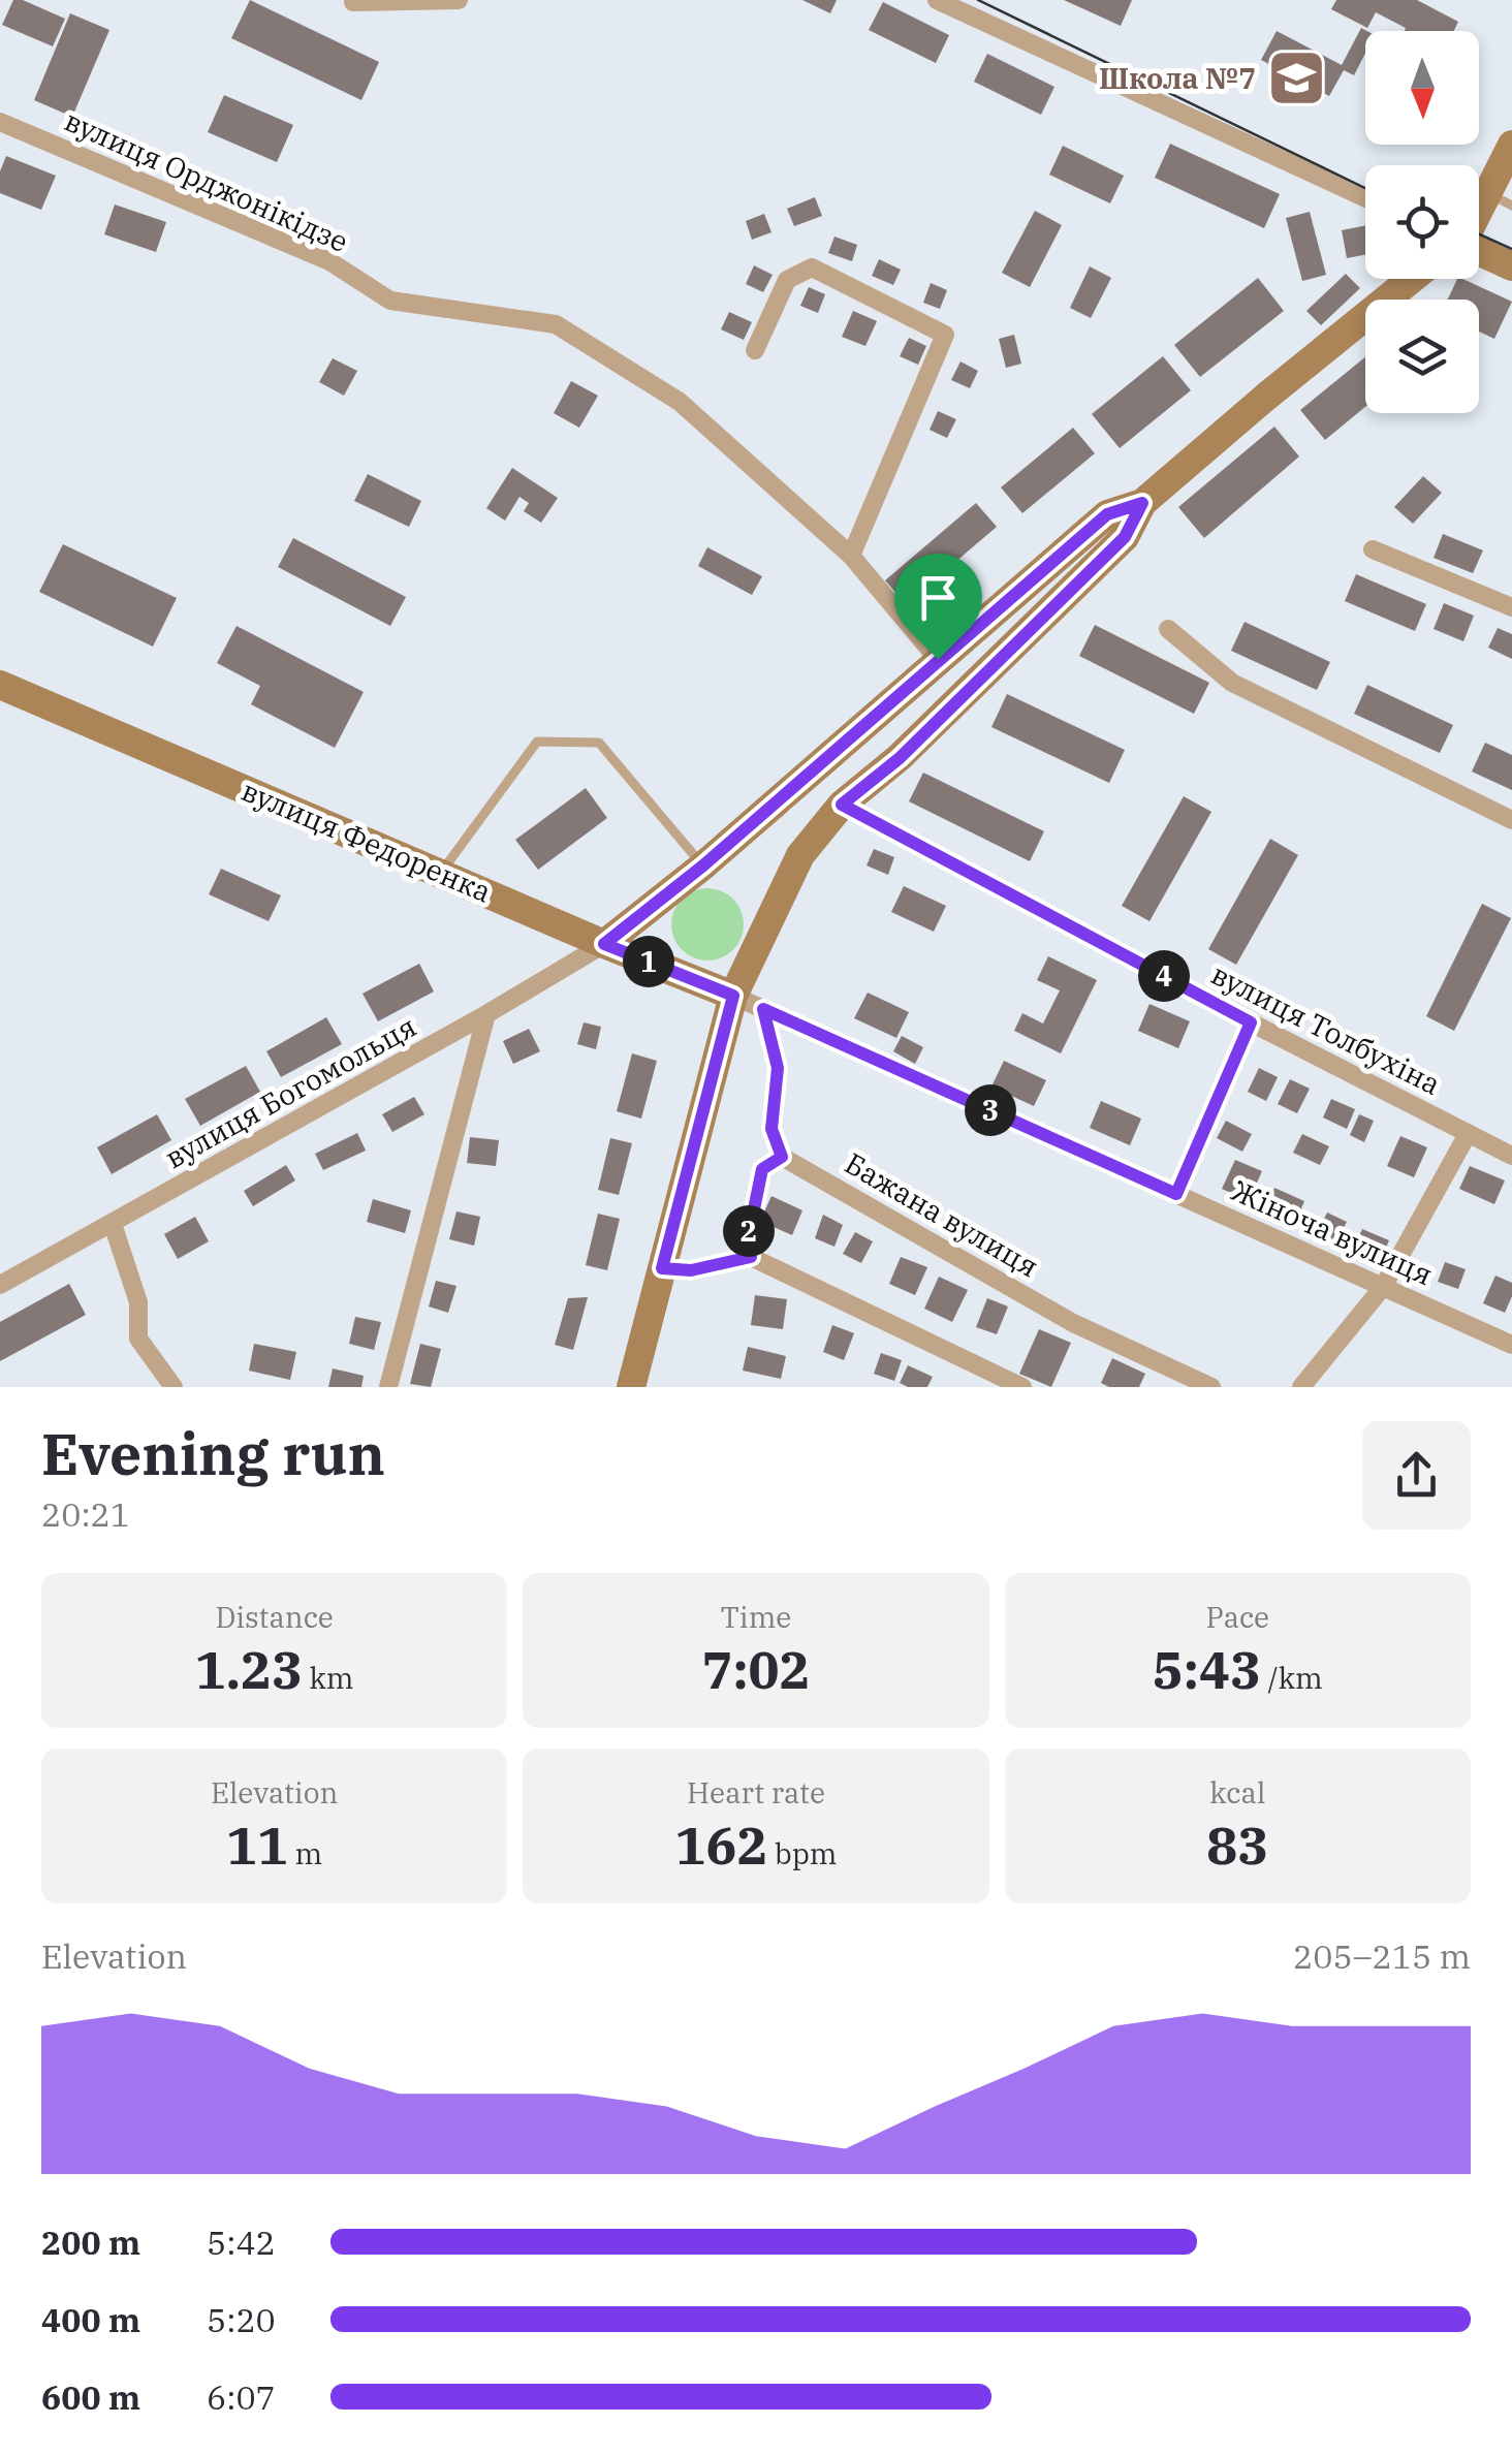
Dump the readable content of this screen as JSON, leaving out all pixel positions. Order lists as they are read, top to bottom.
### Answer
{
  "streets": {
    "main road": ["вулиця Федоренка"],
    "street": [
      "вулиця Орджонікідзе",
      "вулиця Толбухіна",
      "вулиця Богомольця",
      "Бажана вулиця",
      "Жіноча вулиця"
    ]
  },
  "crossings": [
    ["вулиця Федоренка", "вулиця Богомольця"],
    ["вулиця Федоренка", "Жіноча вулиця"]
  ],
  "places": {
    "school or university": ["Школа №7"]
  },
  "north": "bottom",
  "page": {
    "pins": [
      "1",
      "4",
      "3",
      "2"
    ],
    "heading": ["Evening run", "20:21"],
    "stats": [
      ["Distance", "1.23 km"],
      ["Time", "7:02"],
      ["Pace", "5:43 /km"],
      ["Elevation", "11 m"],
      ["Heart rate", "162 bpm"],
      ["kcal", "83"]
    ],
    "chart": ["Elevation", "205–215 m"],
    "list": [
      {
        "name": "200 m",
        "note": "5:42"
      },
      {
        "name": "400 m",
        "note": "5:20"
      },
      {
        "name": "600 m",
        "note": "6:07"
      }
    ]
  }
}
